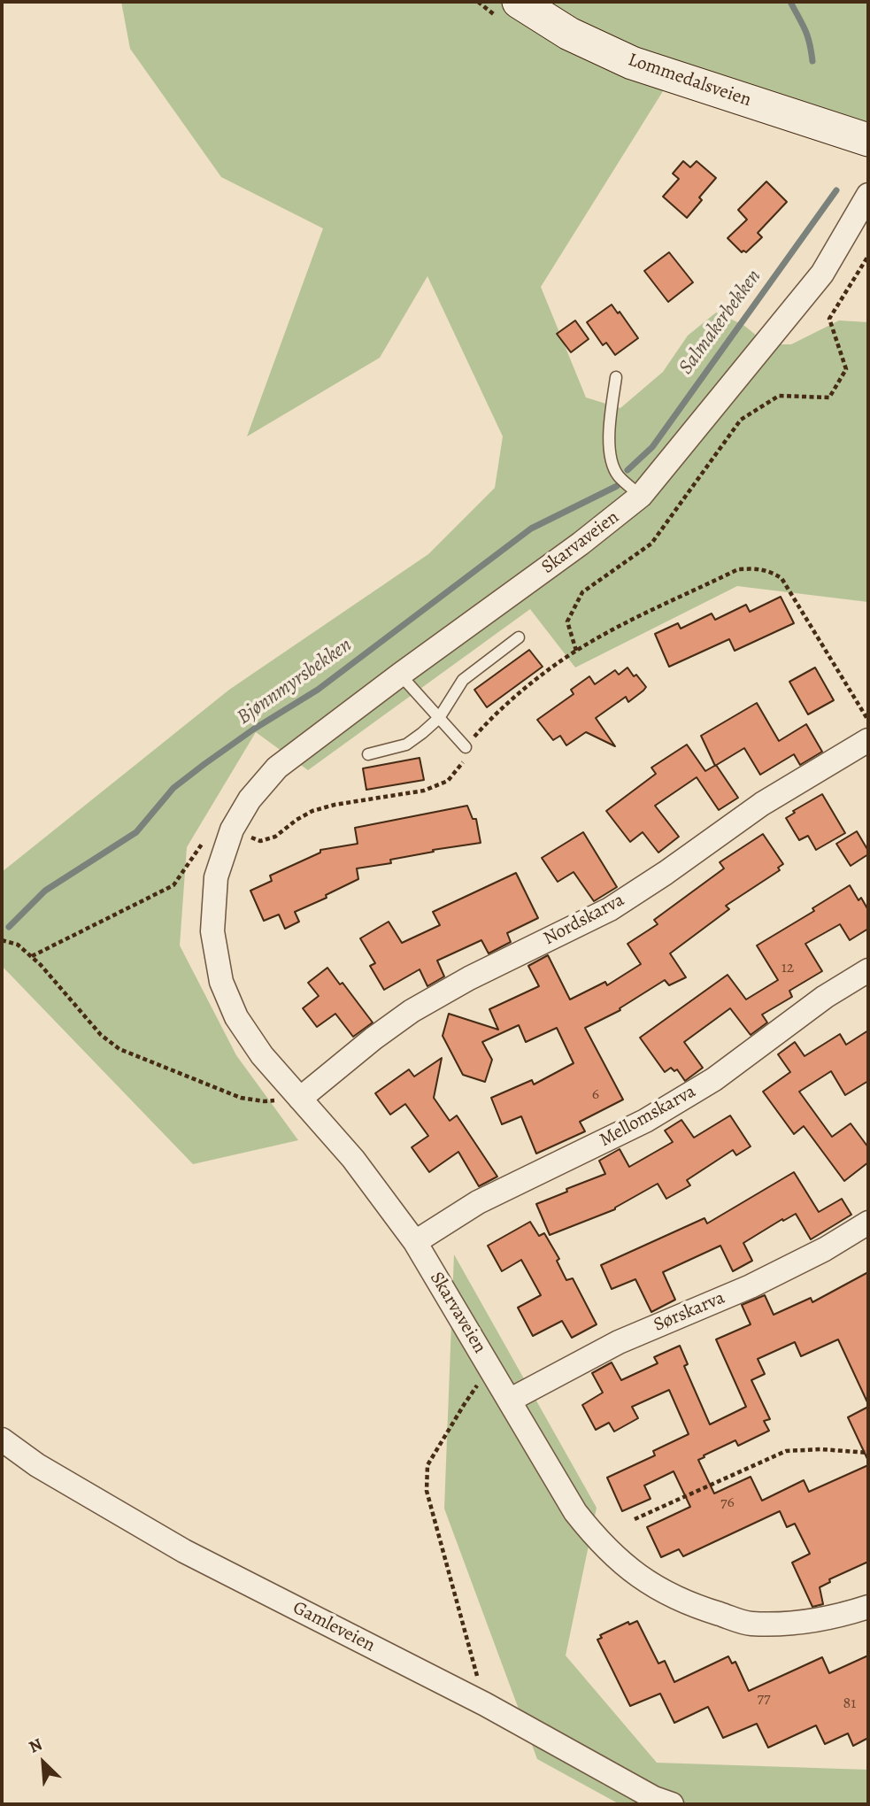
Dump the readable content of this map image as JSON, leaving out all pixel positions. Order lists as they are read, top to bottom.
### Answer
{
  "streets": {
    "main road": ["Lommedalsveien"],
    "street": [
      "Skarvaveien",
      "Nordskarva",
      "Mellomskarva",
      "Sørskarva",
      "Gamleveien"
    ]
  },
  "crossings": [
    ["Skarvaveien", "Nordskarva"],
    ["Skarvaveien", "Mellomskarva"],
    ["Skarvaveien", "Sørskarva"]
  ],
  "water": ["Salmakerbekken", "Bjønnmyrsbekken"],
  "house_numbers": [
    "12",
    "6",
    "76",
    "77",
    "81"
  ],
  "north": "top left"
}
